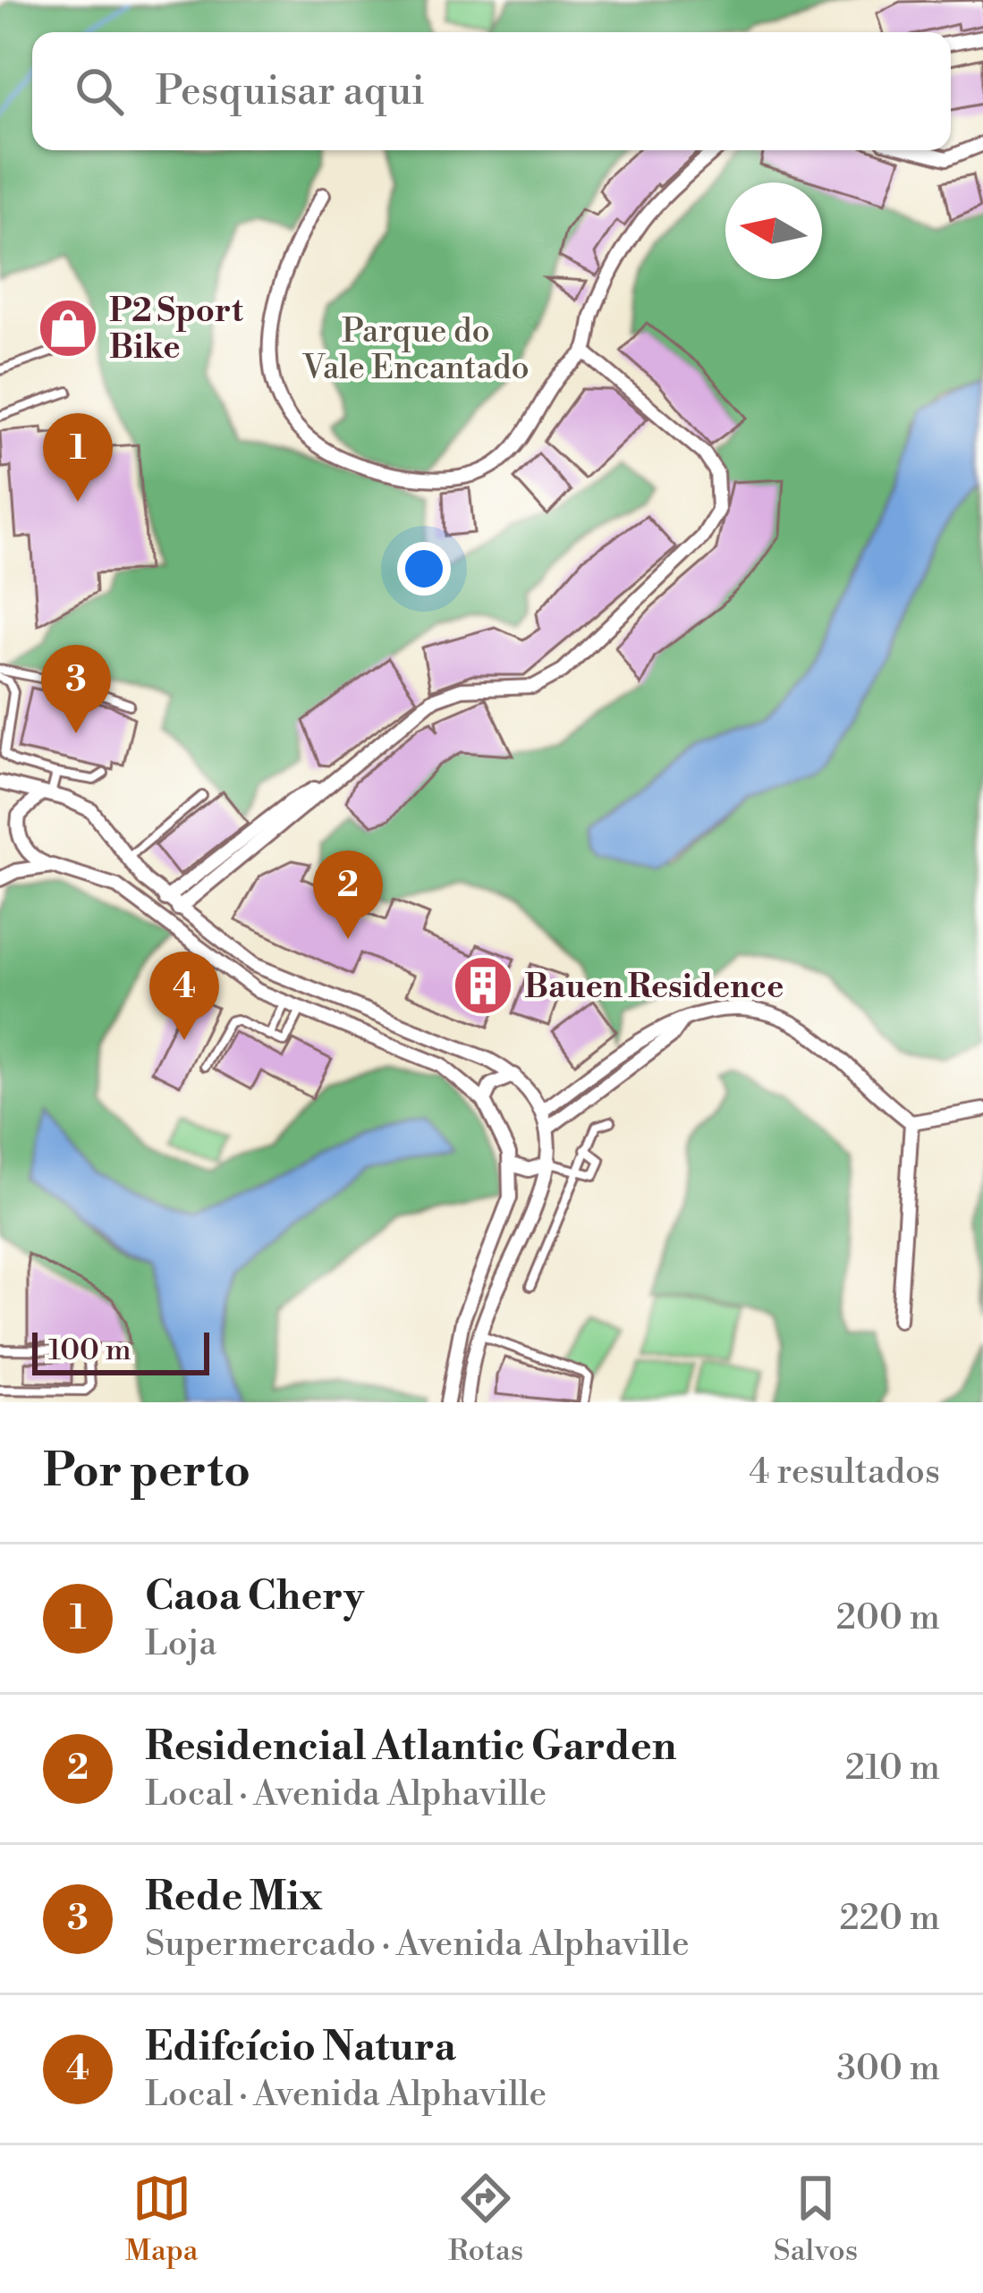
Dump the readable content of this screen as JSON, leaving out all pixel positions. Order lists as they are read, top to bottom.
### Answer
{
  "parks": ["Parque do Vale Encantado"],
  "places": {
    "shop": ["P2 Sport Bike"],
    "building": ["Bauen Residence"]
  },
  "scale_bar": "100 m",
  "north": "left",
  "page": {
    "search": "Pesquisar aqui",
    "pins": [
      "1",
      "3",
      "2",
      "4"
    ],
    "scale": "100 m",
    "heading": ["Por perto", "4 resultados"],
    "list": [
      {
        "mark": "1",
        "name": "Caoa Chery",
        "note": "Loja",
        "value": "200 m"
      },
      {
        "mark": "2",
        "name": "Residencial Atlantic Garden",
        "note": "Local · Avenida Alphaville",
        "value": "210 m"
      },
      {
        "mark": "3",
        "name": "Rede Mix",
        "note": "Supermercado · Avenida Alphaville",
        "value": "220 m"
      },
      {
        "mark": "4",
        "name": "Edifcício Natura",
        "note": "Local · Avenida Alphaville",
        "value": "300 m"
      }
    ],
    "nav": ["Mapa", "Rotas", "Salvos"]
  }
}
